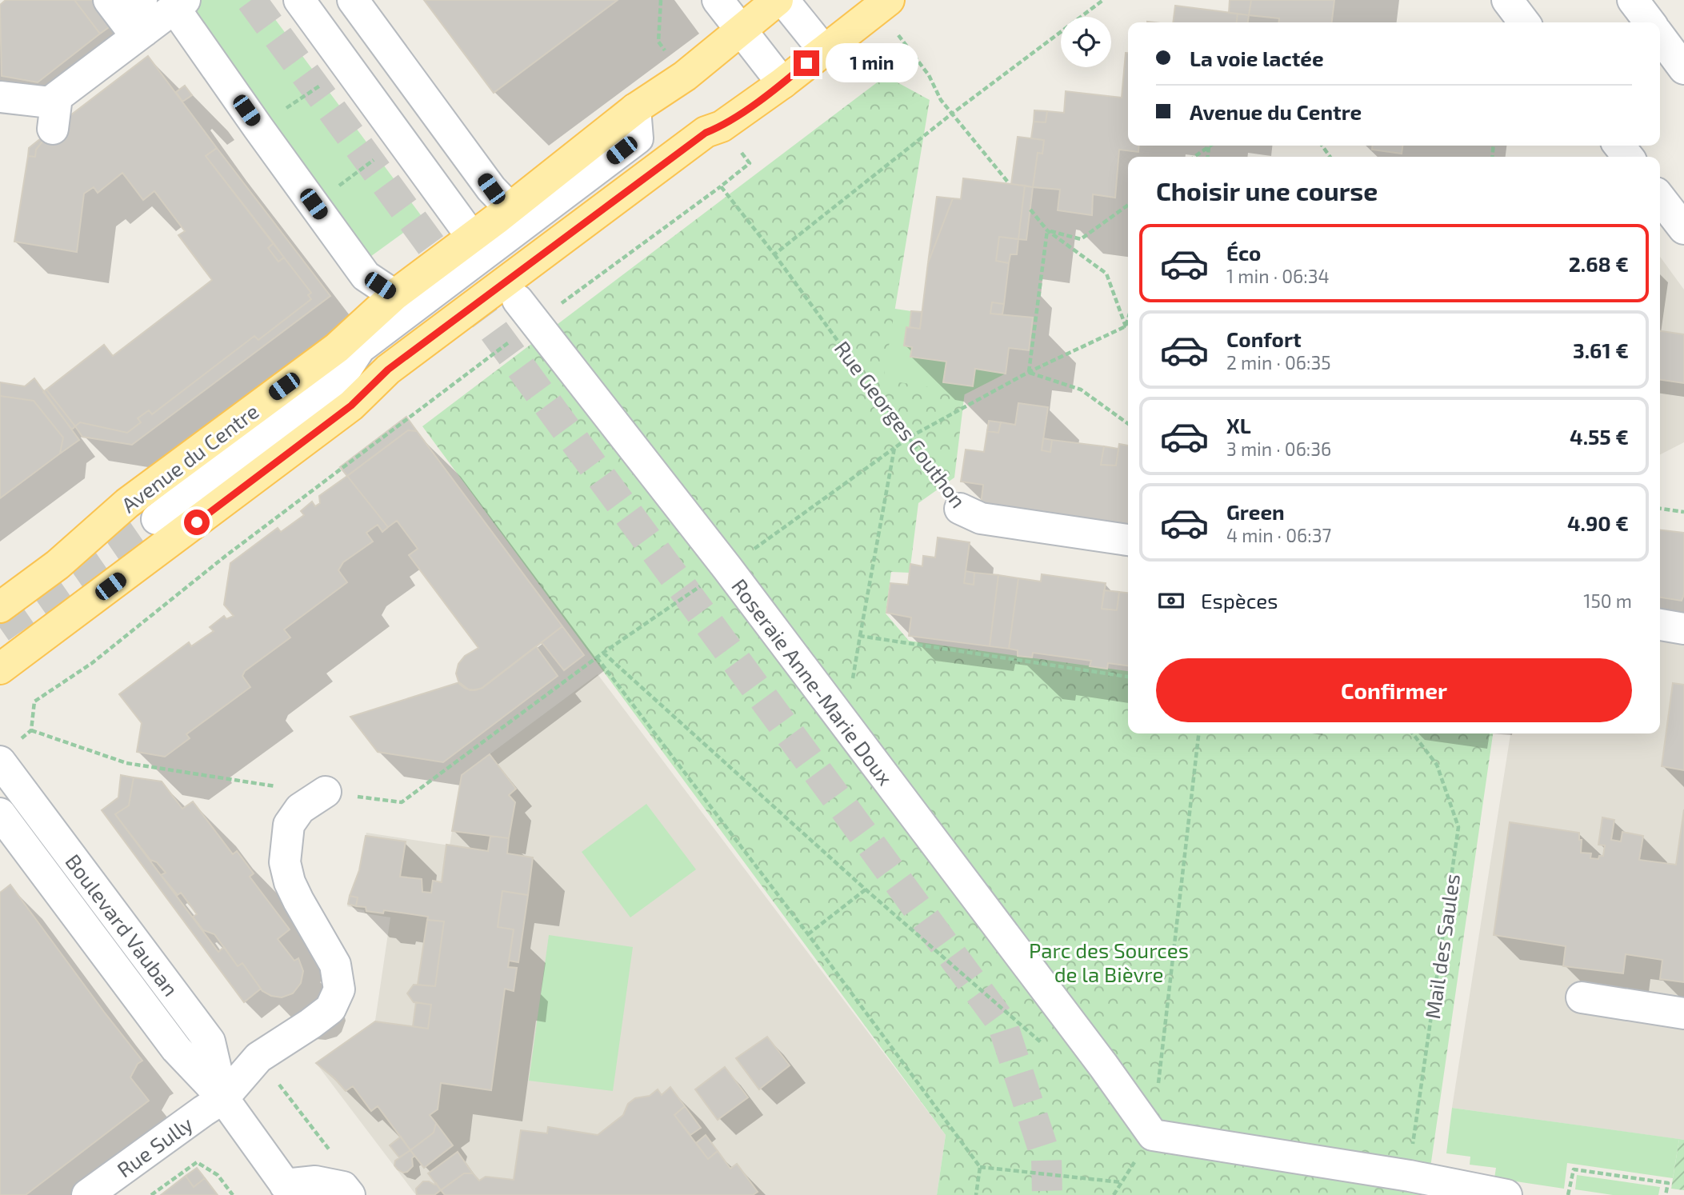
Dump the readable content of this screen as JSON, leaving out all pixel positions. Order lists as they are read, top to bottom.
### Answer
{
  "streets": {
    "main road": ["Avenue du Centre"],
    "street": [
      "Rue Georges Couthon",
      "Roseraie Anne-Marie Doux",
      "Boulevard Vauban",
      "Rue Sully"
    ],
    "path": ["Mail des Saules"]
  },
  "crossings": [
    ["Boulevard Vauban", "Rue Sully"]
  ],
  "parks": ["Parc des Sources de la Bièvre"],
  "page": {
    "banner": ["La voie lactée", "Avenue du Centre"],
    "bubble": "1 min",
    "heading": "Choisir une course",
    "list": [
      {
        "name": "Éco",
        "note": "1 min · 06:34",
        "value": "2.68 €"
      },
      {
        "name": "Confort",
        "note": "2 min · 06:35",
        "value": "3.61 €"
      },
      {
        "name": "XL",
        "note": "3 min · 06:36",
        "value": "4.55 €"
      },
      {
        "name": "Green",
        "note": "4 min · 06:37",
        "value": "4.90 €"
      }
    ],
    "pay": ["Espèces", "150 m"],
    "buttons": "Confirmer"
  }
}
